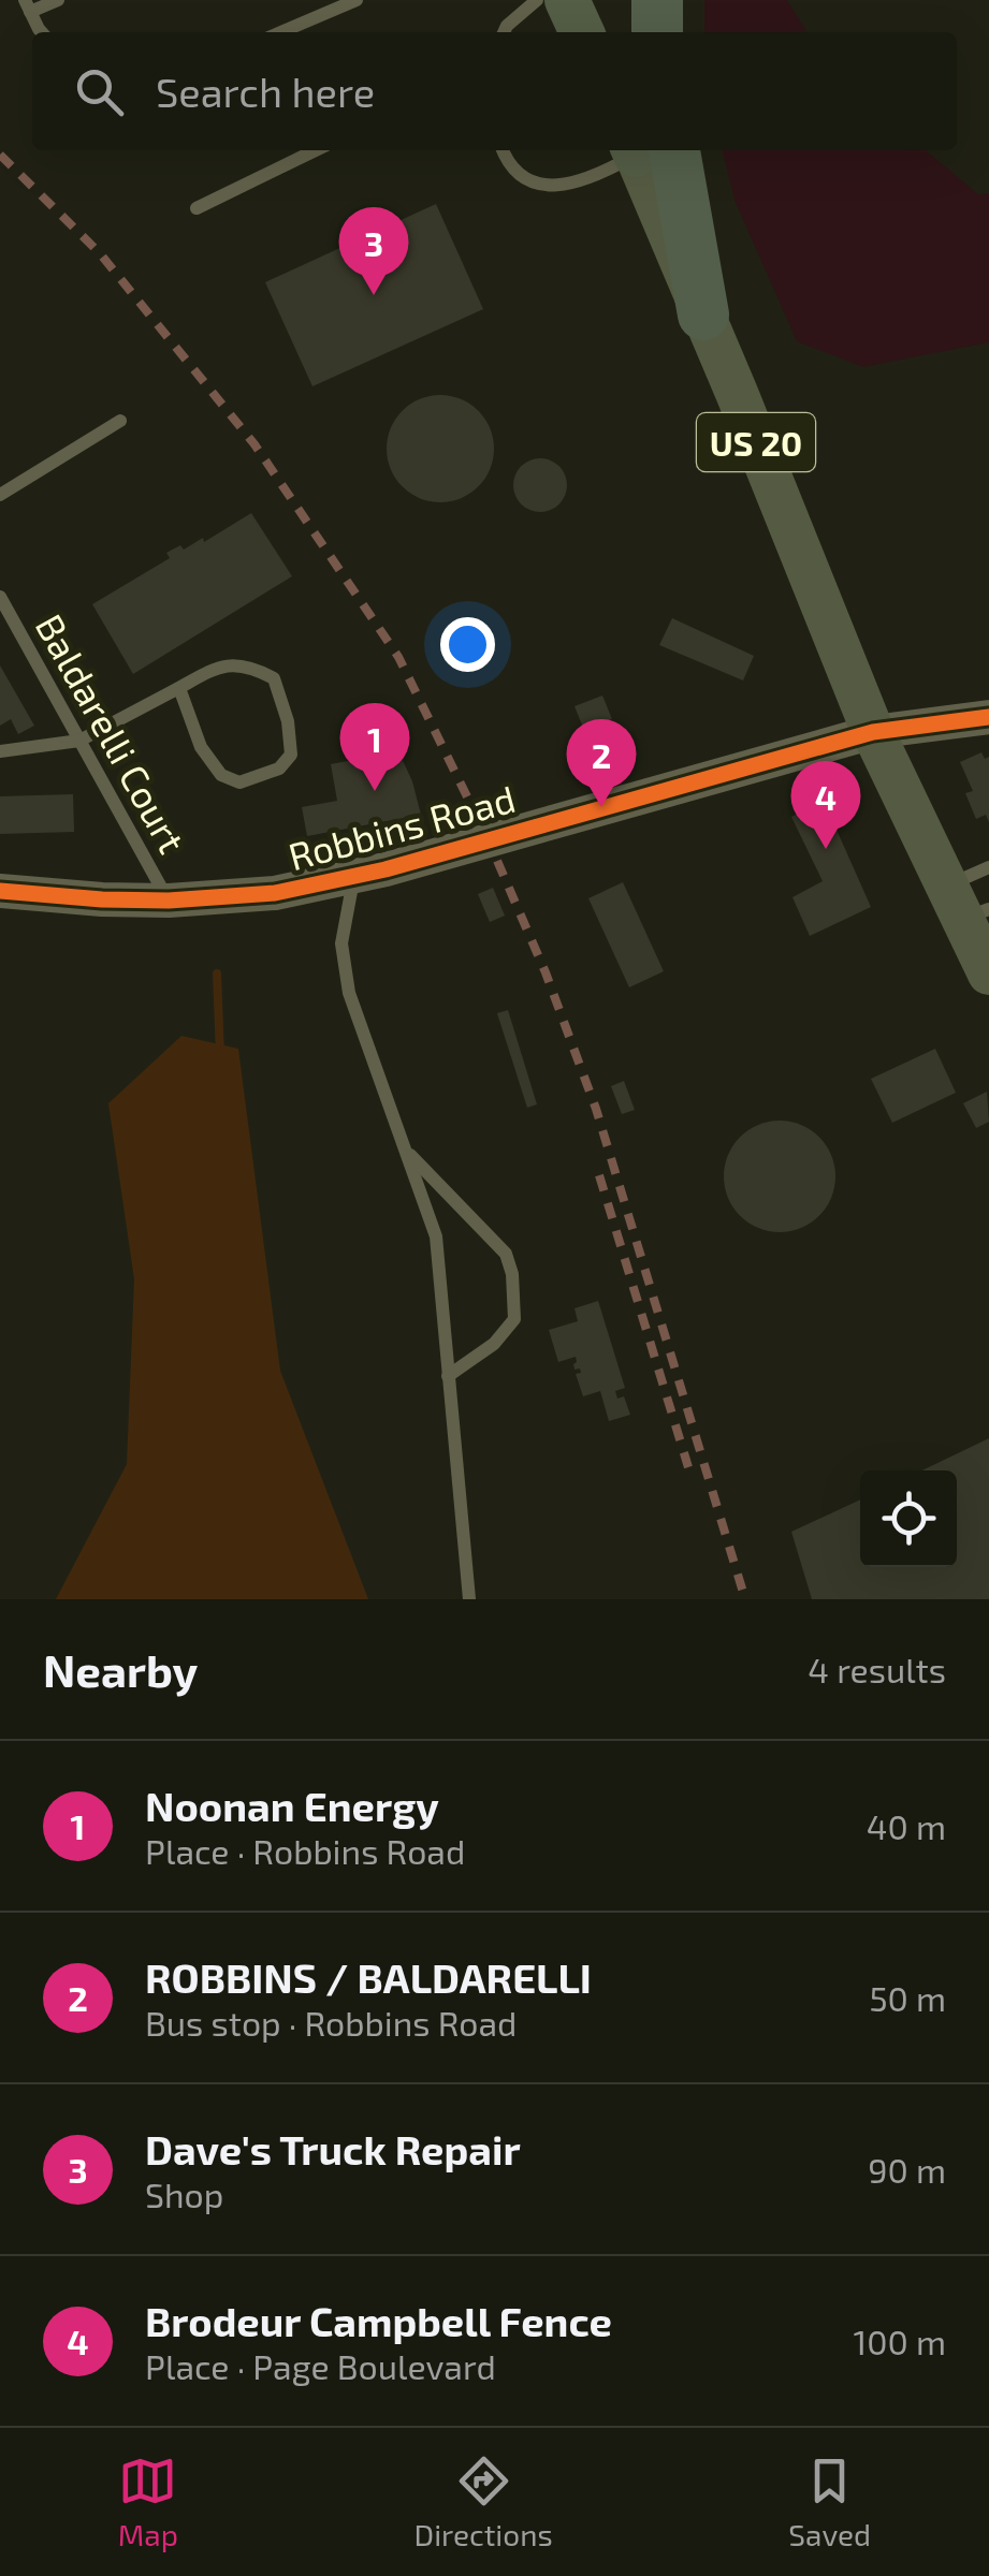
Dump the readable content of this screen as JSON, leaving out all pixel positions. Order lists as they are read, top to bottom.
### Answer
{
  "streets": {
    "main road": ["US 20"],
    "street": ["Robbins Road"],
    "lane": ["Baldarelli Court"]
  },
  "crossings": [
    ["US 20", "Robbins Road"],
    ["Baldarelli Court", "Robbins Road"]
  ],
  "page": {
    "search": "Search here",
    "pins": [
      "3",
      "1",
      "2",
      "4"
    ],
    "heading": ["Nearby", "4 results"],
    "list": [
      {
        "mark": "1",
        "name": "Noonan Energy",
        "note": "Place · Robbins Road",
        "value": "40 m"
      },
      {
        "mark": "2",
        "name": "ROBBINS / BALDARELLI",
        "note": "Bus stop · Robbins Road",
        "value": "50 m"
      },
      {
        "mark": "3",
        "name": "Dave's Truck Repair",
        "note": "Shop",
        "value": "90 m"
      },
      {
        "mark": "4",
        "name": "Brodeur Campbell Fence",
        "note": "Place · Page Boulevard",
        "value": "100 m"
      }
    ],
    "nav": ["Map", "Directions", "Saved"]
  }
}
